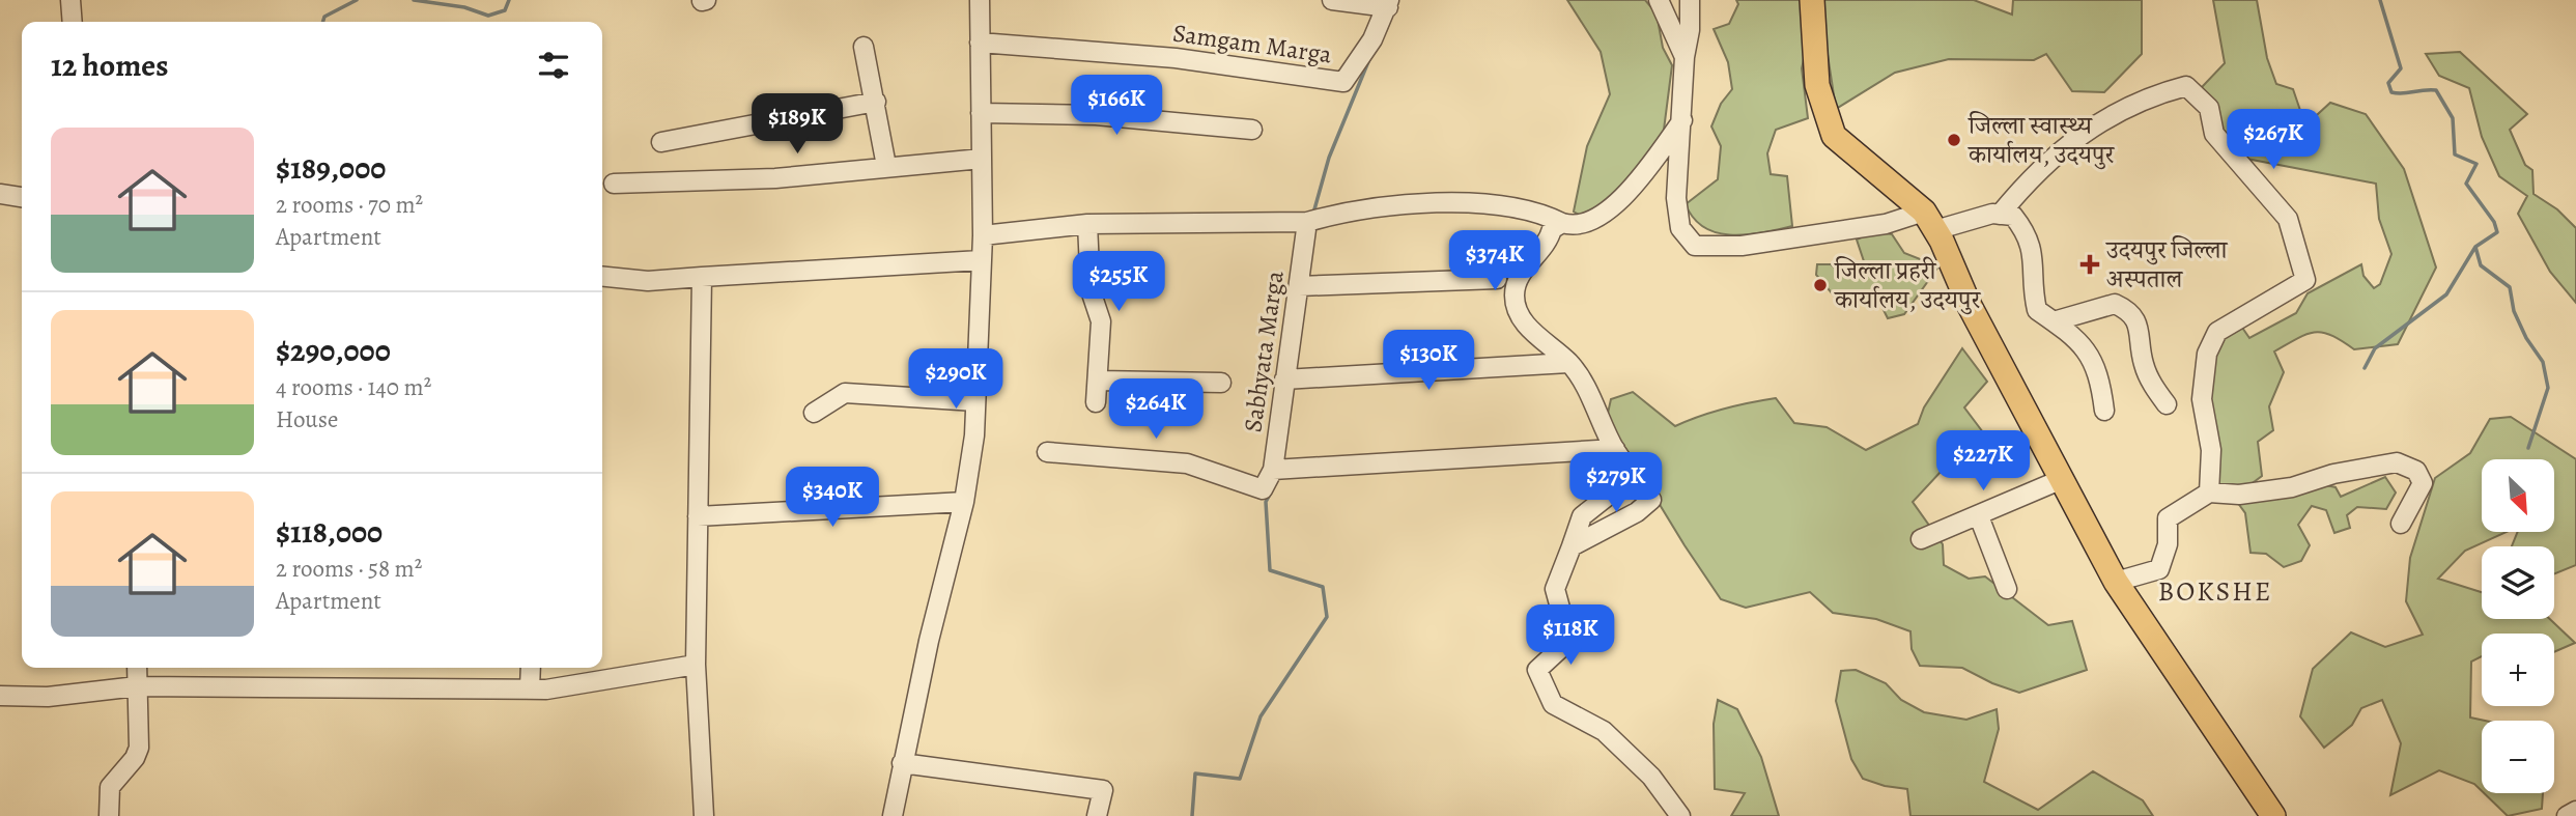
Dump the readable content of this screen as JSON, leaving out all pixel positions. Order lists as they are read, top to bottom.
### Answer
{
  "streets": {
    "street": ["Samgam Marga", "Sabhyata Marga"]
  },
  "districts": ["BOKSHE"],
  "places": {
    "other": ["जिल्ला स्वास्थ्य कार्यालय, उदयपुर", "जिल्ला प्रहरी कार्यालय, उदयपुर"],
    "health": ["उदयपुर जिल्ला अस्पताल"]
  },
  "north": "bottom right",
  "page": {
    "heading": "12 homes",
    "price": [
      "$166K",
      "$189K",
      "$267K",
      "$374K",
      "$255K",
      "$130K",
      "$290K",
      "$264K",
      "$227K",
      "$279K",
      "$340K",
      "$118K"
    ],
    "list": [
      {
        "name": "$189,000",
        "note": "2 rooms · 70 m² · Apartment"
      },
      {
        "name": "$290,000",
        "note": "4 rooms · 140 m² · House"
      },
      {
        "name": "$118,000",
        "note": "2 rooms · 58 m² · Apartment"
      }
    ],
    "map_buttons": ["+", "−"]
  }
}
